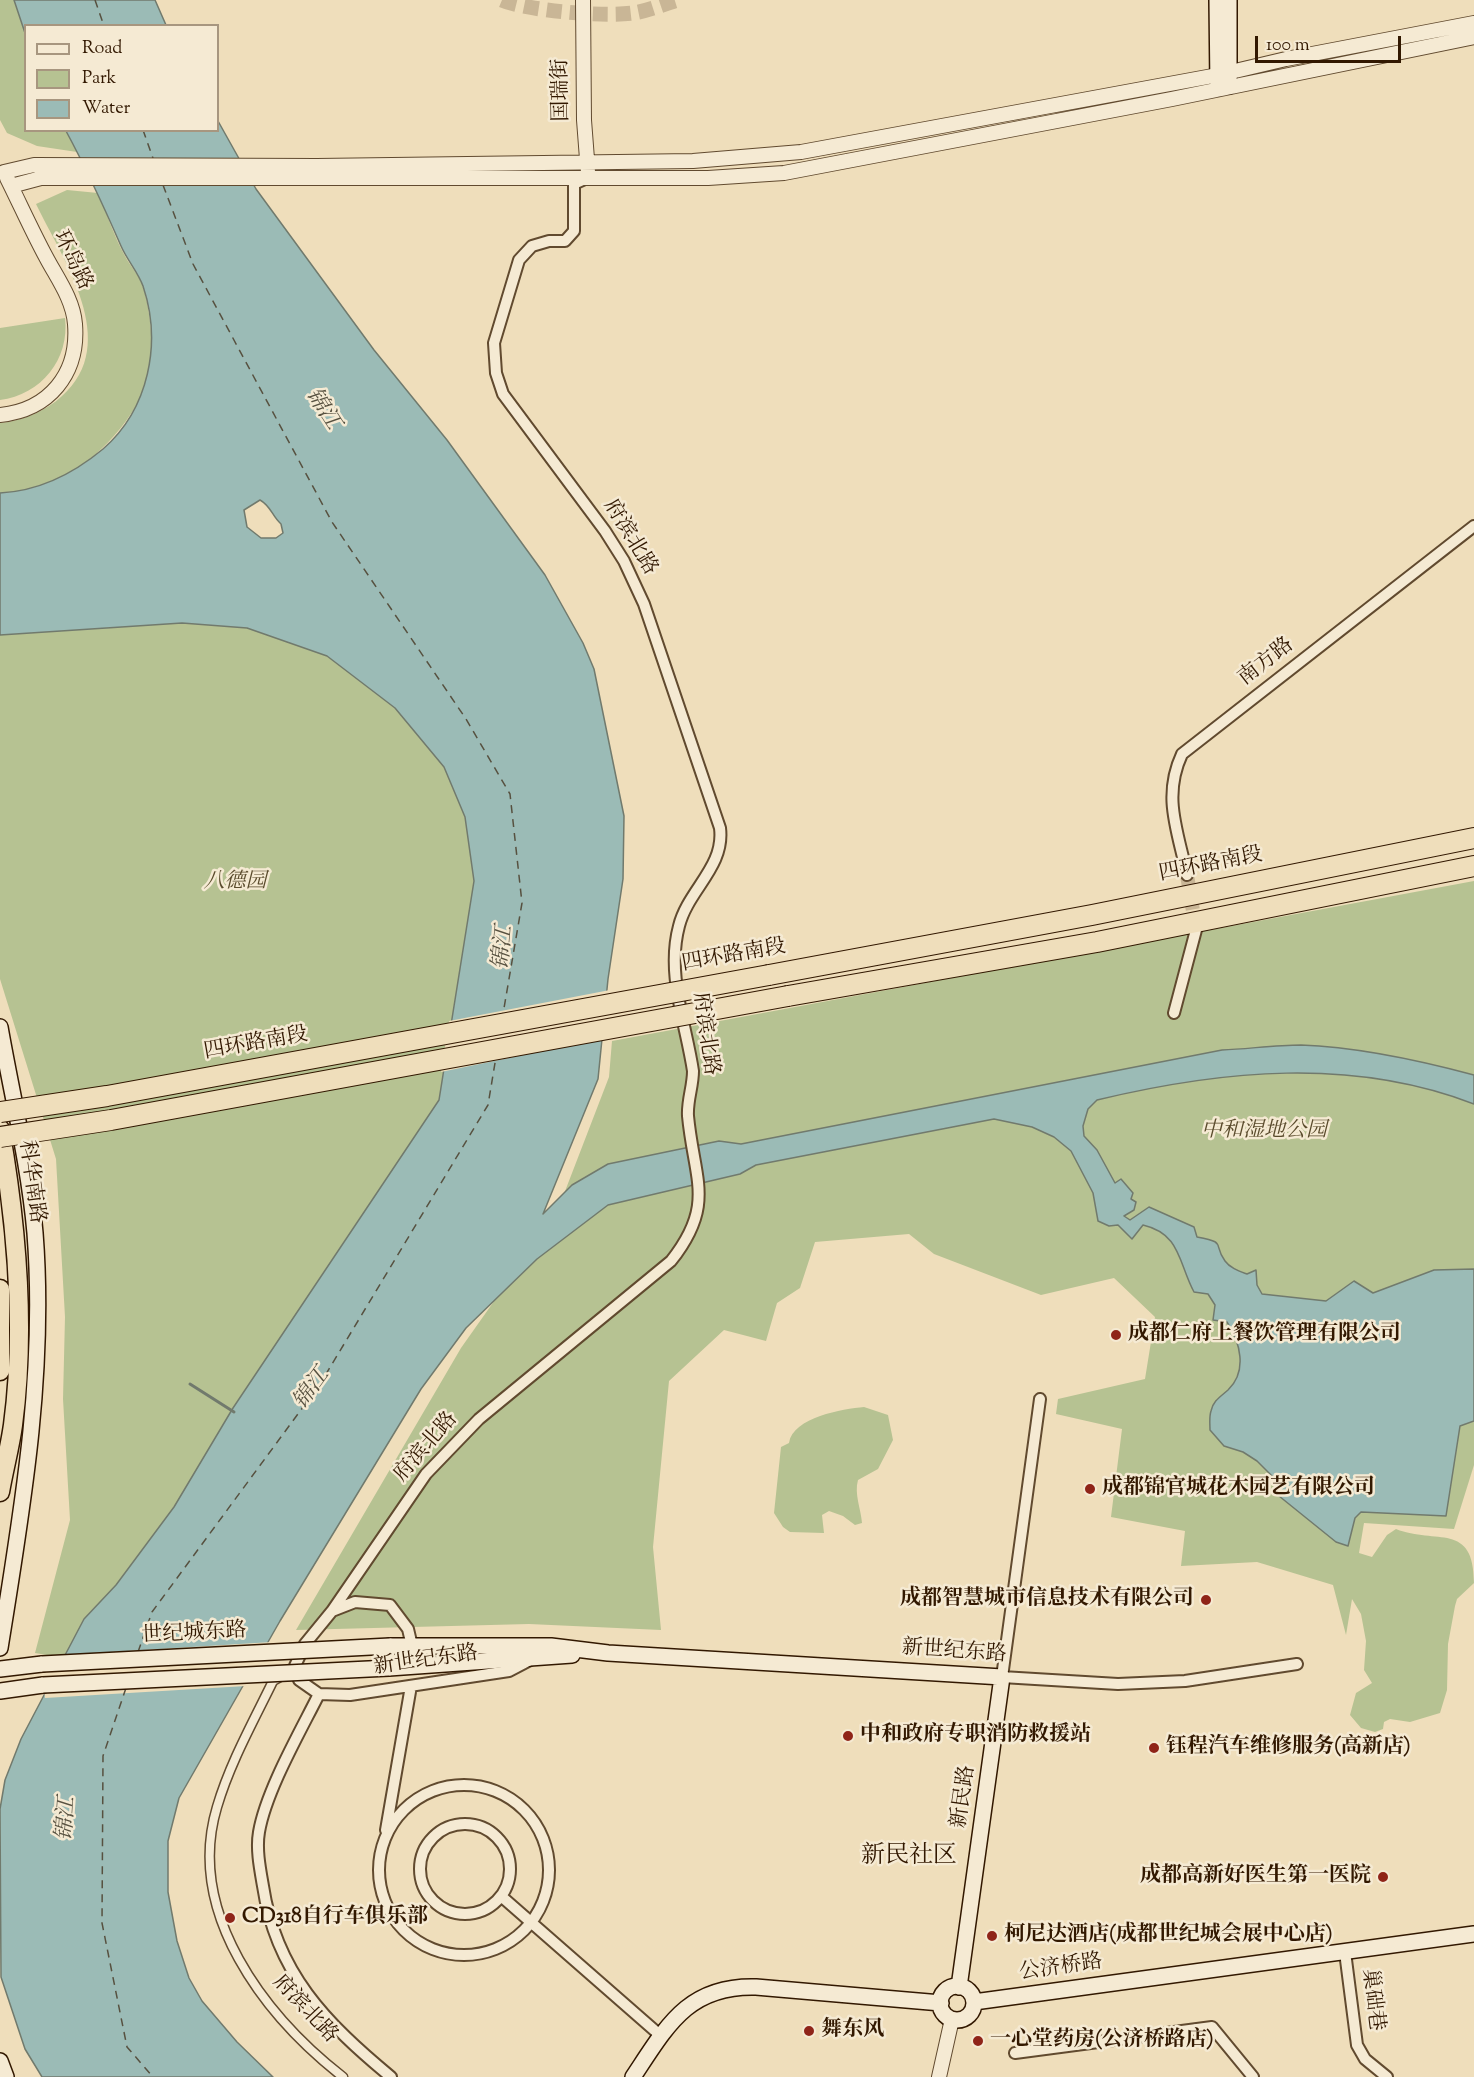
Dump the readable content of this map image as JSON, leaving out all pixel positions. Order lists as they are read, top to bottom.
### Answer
{
  "streets": {
    "highway": ["四环路南段", "科华南路"],
    "main road": [
      "世纪城东路",
      "新世纪东路",
      "新民路",
      "公济桥路"
    ],
    "street": [
      "国瑞街",
      "环岛路",
      "府滨北路",
      "南方路",
      "巢础巷"
    ]
  },
  "crossings": [
    ["国瑞街", "府滨北路"],
    ["世纪城东路", "新世纪东路"],
    ["新世纪东路", "新民路"],
    ["新民路", "公济桥路"],
    ["公济桥路", "巢础巷"]
  ],
  "districts": ["新民社区"],
  "water": ["锦江"],
  "parks": ["八德园", "中和湿地公园"],
  "places": [
    "成都仁府上餐饮管理有限公司",
    "成都锦官城花木园艺有限公司",
    "成都智慧城市信息技术有限公司",
    "中和政府专职消防救援站",
    "钰程汽车维修服务(高新店)",
    "成都高新好医生第一医院",
    "CD318自行车俱乐部",
    "柯尼达酒店(成都世纪城会展中心店)",
    "舞东风",
    "一心堂药房(公济桥路店)"
  ],
  "legend": ["Road", "Park", "Water"],
  "scale_bar": "100 m"
}
